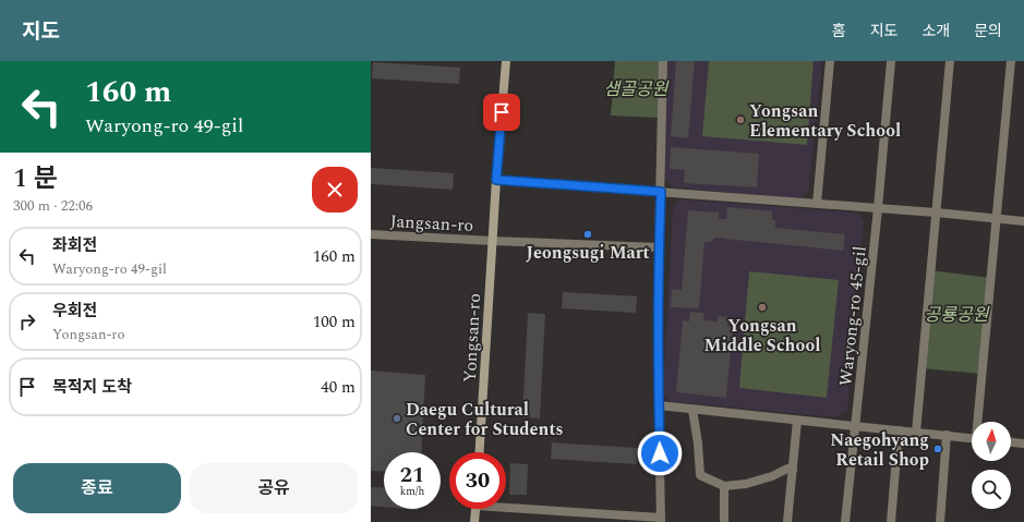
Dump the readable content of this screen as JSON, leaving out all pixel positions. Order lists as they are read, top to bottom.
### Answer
{
  "streets": {
    "main road": ["Yongsan-ro"],
    "street": ["Jangsan-ro", "Waryong-ro 45-gil"]
  },
  "crossings": [
    ["Jangsan-ro", "Yongsan-ro"]
  ],
  "parks": ["샘골공원", "공룡공원"],
  "places": [
    "Yongsan Elementary School",
    "Jeongsugi Mart",
    "Yongsan Middle School",
    "Daegu Cultural Center for Students",
    "Naegohyang Retail Shop"
  ],
  "north": "top",
  "page": {
    "header": "지도",
    "nav": [
      "홈",
      "지도",
      "소개",
      "문의"
    ],
    "turn": ["160 m", "Waryong-ro 49-gil"],
    "heading": ["1 분", "300 m · 22:06"],
    "list": [
      {
        "name": "좌회전",
        "note": "Waryong-ro 49-gil",
        "value": "160 m"
      },
      {
        "name": "우회전",
        "note": "Yongsan-ro",
        "value": "100 m"
      },
      {
        "name": "목적지 도착",
        "value": "40 m"
      }
    ],
    "speed": "21 km/h",
    "limit": "30",
    "buttons": ["종료", "공유"]
  }
}
